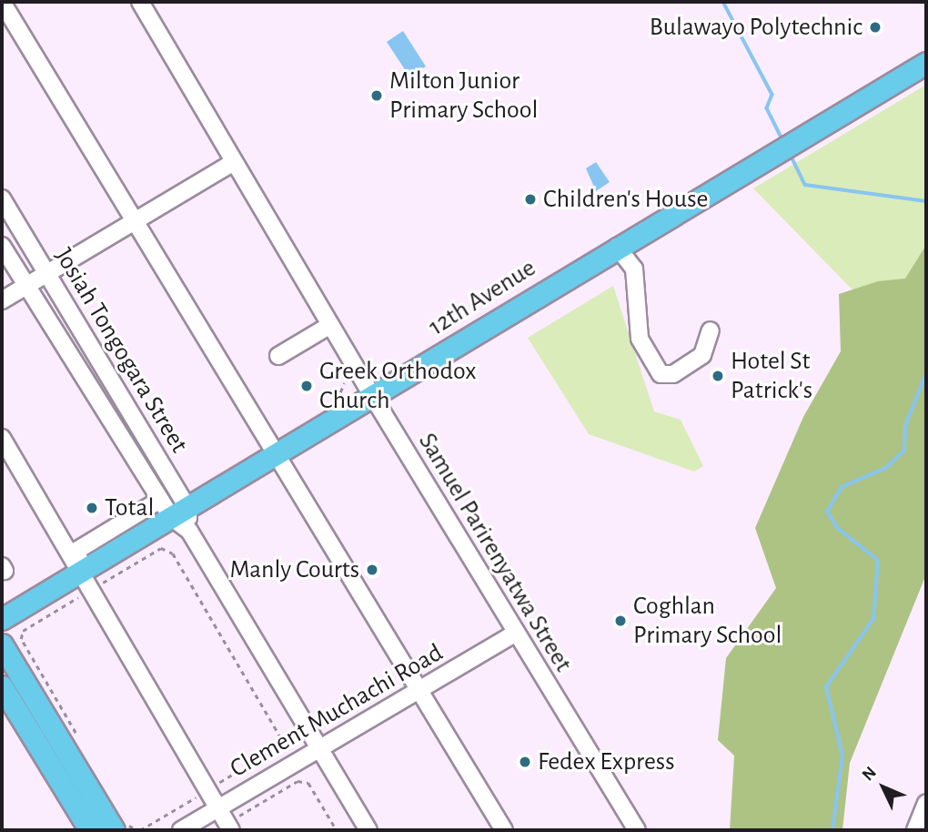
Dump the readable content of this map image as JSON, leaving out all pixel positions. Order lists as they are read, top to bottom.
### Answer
{
  "streets": {
    "main road": ["12th Avenue"],
    "street": ["Josiah Tongogara Street", "Samuel Parirenyatwa Street", "Clement Muchachi Road"]
  },
  "crossings": [
    ["12th Avenue", "Josiah Tongogara Street"],
    ["12th Avenue", "Samuel Parirenyatwa Street"],
    ["Josiah Tongogara Street", "Clement Muchachi Road"],
    ["Samuel Parirenyatwa Street", "Clement Muchachi Road"]
  ],
  "places": [
    "Bulawayo Polytechnic",
    "Milton Junior Primary School",
    "Children's House",
    "Hotel St Patrick's",
    "Greek Orthodox Church",
    "Total",
    "Manly Courts",
    "Coghlan Primary School",
    "Fedex Express"
  ],
  "north": "top left"
}
